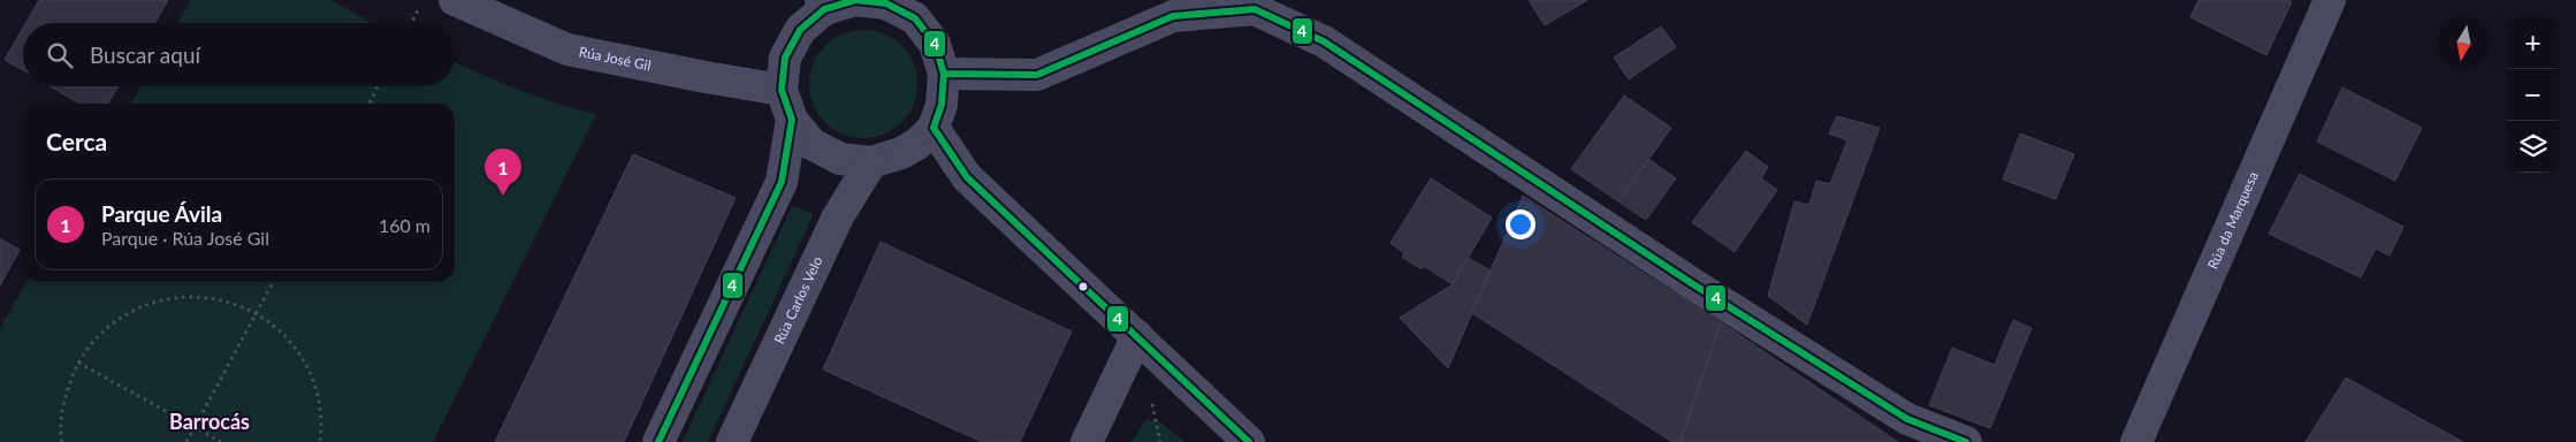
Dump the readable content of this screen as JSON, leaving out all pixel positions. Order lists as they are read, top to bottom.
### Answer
{
  "streets": {
    "street": ["Rúa José Gil", "Rúa da Marquesa", "Rúa Carlos Velo"]
  },
  "crossings": [
    ["Rúa José Gil", "Rúa Carlos Velo"]
  ],
  "districts": ["Barrocás"],
  "lines": ["transit line 4"],
  "north": "bottom",
  "page": {
    "map_buttons": ["+", "−"],
    "search": "Buscar aquí",
    "heading": "Cerca",
    "pins": "1",
    "list": [
      {
        "mark": "1",
        "name": "Parque Ávila",
        "note": "Parque · Rúa José Gil",
        "value": "160 m"
      }
    ]
  }
}
